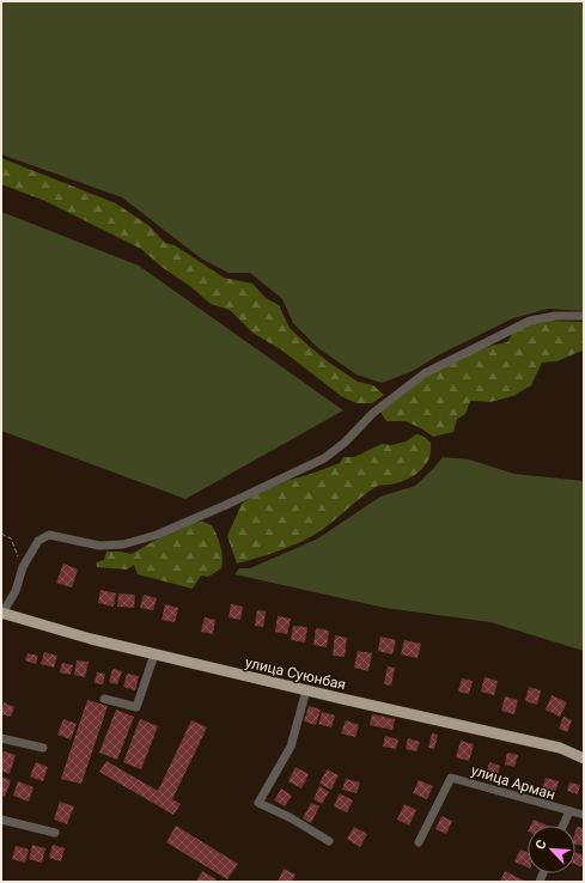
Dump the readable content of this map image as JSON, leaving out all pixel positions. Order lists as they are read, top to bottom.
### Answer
{
  "streets": {
    "main road": ["улица Суюнбая"],
    "street": ["улица Арман"]
  },
  "north": "top left"
}
